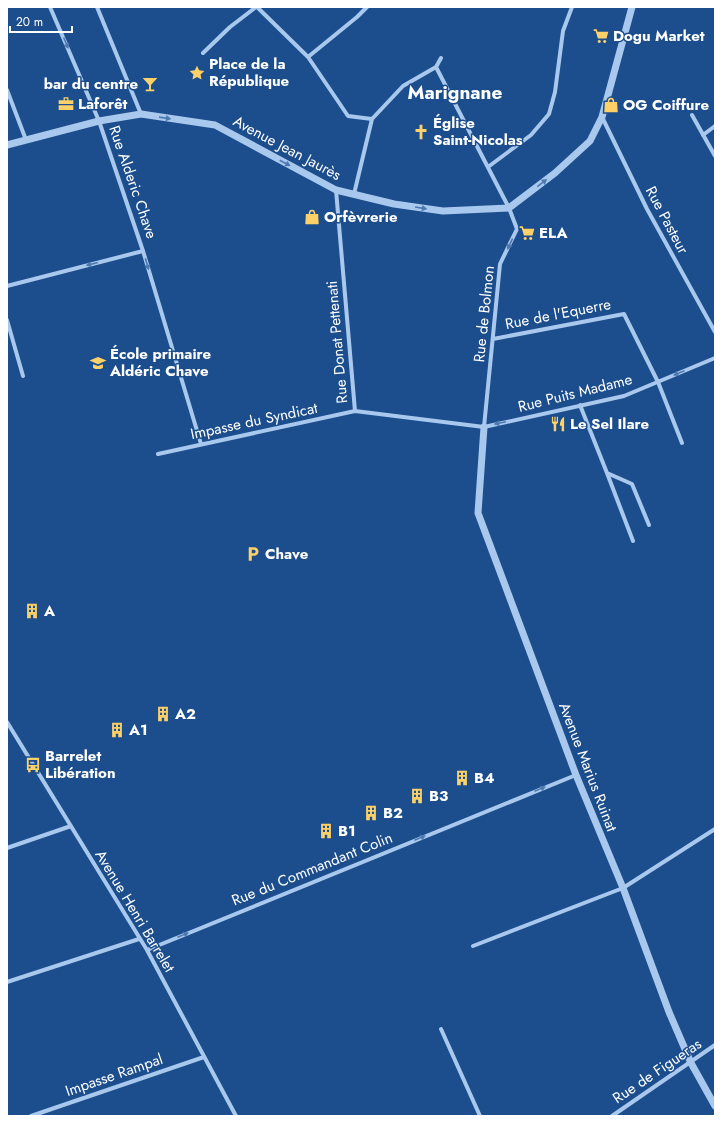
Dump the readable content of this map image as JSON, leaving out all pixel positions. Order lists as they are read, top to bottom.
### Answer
{
  "streets": {
    "street": [
      "Avenue Jean Jaurès",
      "Rue Alderic Chave",
      "Rue Pasteur",
      "Rue de Bolmon",
      "Rue de l'Equerre",
      "Rue Donat Pettenati",
      "Rue Puits Madame",
      "Impasse du Syndicat",
      "Avenue Marius Ruinat",
      "Rue du Commandant Colin",
      "Avenue Henri Barrelet",
      "Rue de Figueras",
      "Impasse Rampal"
    ]
  },
  "crossings": [
    ["Avenue Jean Jaurès", "Rue Alderic Chave"],
    ["Avenue Jean Jaurès", "Rue de Bolmon"],
    ["Avenue Jean Jaurès", "Rue Donat Pettenati"],
    ["Rue Alderic Chave", "Impasse du Syndicat"],
    ["Rue de Bolmon", "Rue de l'Equerre"],
    ["Rue de Bolmon", "Rue Donat Pettenati"],
    ["Rue de Bolmon", "Rue Puits Madame"],
    ["Rue de Bolmon", "Avenue Marius Ruinat"],
    ["Rue de l'Equerre", "Rue Puits Madame"],
    ["Rue Donat Pettenati", "Rue Puits Madame"],
    ["Rue Donat Pettenati", "Impasse du Syndicat"],
    ["Rue Donat Pettenati", "Avenue Marius Ruinat"],
    ["Rue Puits Madame", "Avenue Marius Ruinat"],
    ["Avenue Marius Ruinat", "Rue du Commandant Colin"],
    ["Avenue Marius Ruinat", "Rue de Figueras"],
    ["Rue du Commandant Colin", "Avenue Henri Barrelet"],
    ["Avenue Henri Barrelet", "Impasse Rampal"]
  ],
  "one_way": ["Avenue Jean Jaurès", "Rue Puits Madame", "Rue du Commandant Colin"],
  "districts": ["Marignane"],
  "places": {
    "supermarket": ["Dogu Market", "ELA"],
    "place": ["Place de la République"],
    "bar": ["bar du centre"],
    "office": ["Laforêt"],
    "shop": ["OG Coiffure", "Orfèvrerie"],
    "church": ["Église Saint-Nicolas"],
    "school or university": ["École primaire Aldéric Chave"],
    "restaurant": ["Le Sel Ilare"],
    "parking": ["Chave"],
    "building": [
      "A",
      "A2",
      "A1",
      "B4",
      "B3",
      "B2",
      "B1"
    ],
    "bus stop": ["Barrelet Libération"]
  },
  "scale_bar": "20 m"
}
